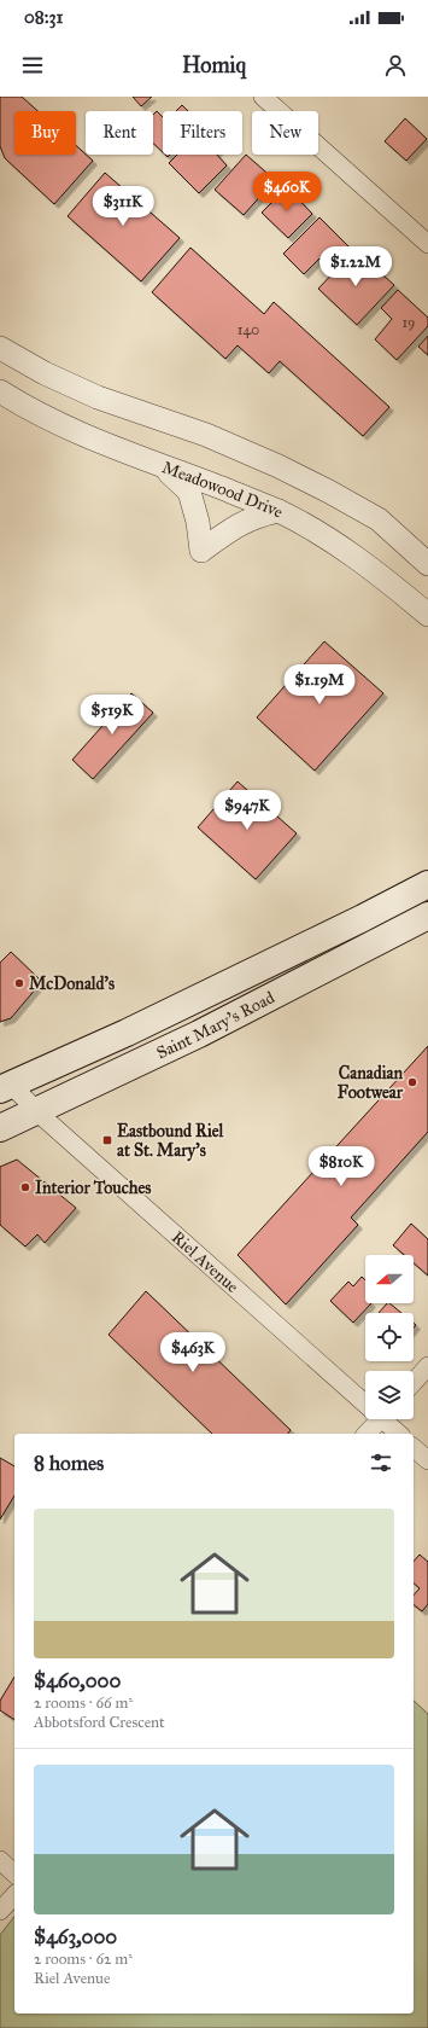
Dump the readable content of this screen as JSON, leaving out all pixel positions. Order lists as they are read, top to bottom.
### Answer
{
  "streets": {
    "main road": ["Saint Mary's Road"],
    "street": ["Meadowood Drive", "Riel Avenue"]
  },
  "crossings": [
    ["Saint Mary's Road", "Riel Avenue"]
  ],
  "places": {
    "other": ["McDonald's", "Canadian Footwear", "Interior Touches"],
    "transit": ["Eastbound Riel at St. Mary's"]
  },
  "house_numbers": ["19", "140"],
  "north": "left",
  "page": {
    "status": "08:31",
    "header": "Homiq",
    "chip": [
      "Buy",
      "Rent",
      "Filters",
      "New"
    ],
    "price": [
      "$460K",
      "$311K",
      "$1.22M",
      "$1.19M",
      "$519K",
      "$947K",
      "$810K",
      "$463K"
    ],
    "heading": "8 homes",
    "list": [
      {
        "name": "$460,000",
        "note": "2 rooms · 66 m² · Abbotsford Crescent"
      },
      {
        "name": "$463,000",
        "note": "2 rooms · 62 m² · Riel Avenue"
      }
    ]
  }
}
